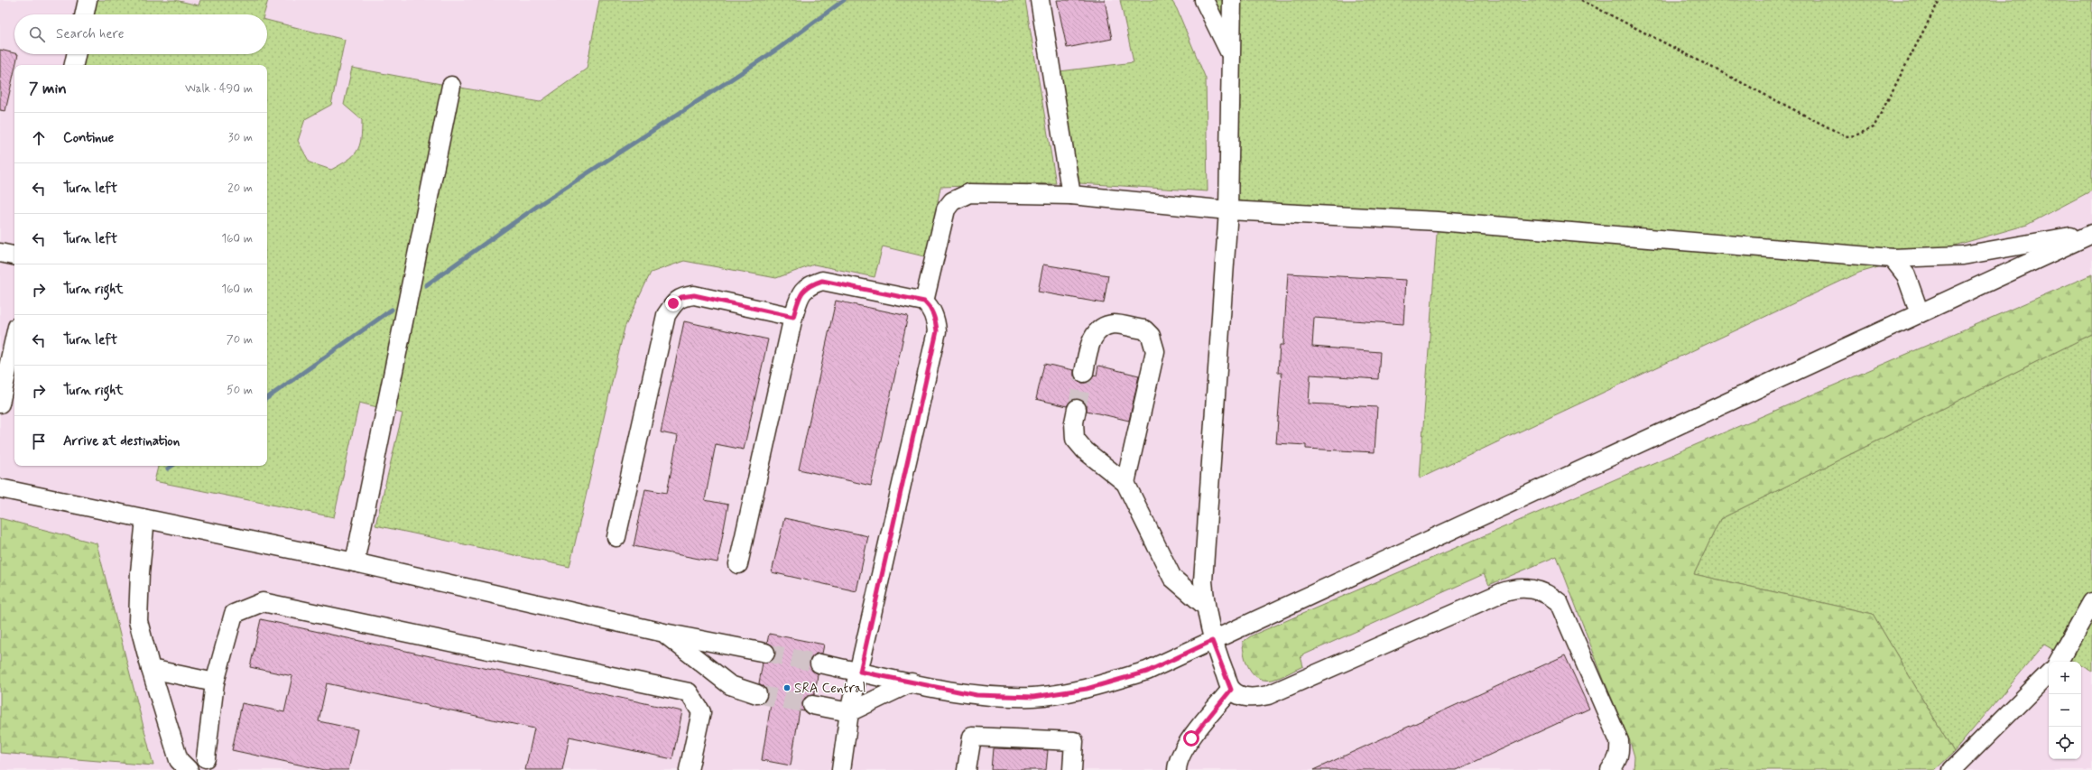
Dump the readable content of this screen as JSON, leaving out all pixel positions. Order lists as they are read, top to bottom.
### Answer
{
  "places": ["SRA Central"],
  "page": {
    "search": "Search here",
    "heading": ["7 min", "Walk · 490 m"],
    "list": [
      ["Continue", "30 m"],
      ["Turn left", "20 m"],
      ["Turn left", "160 m"],
      ["Turn right", "160 m"],
      ["Turn left", "70 m"],
      ["Turn right", "50 m"],
      "Arrive at destination"
    ],
    "map_buttons": ["+", "−"]
  }
}
